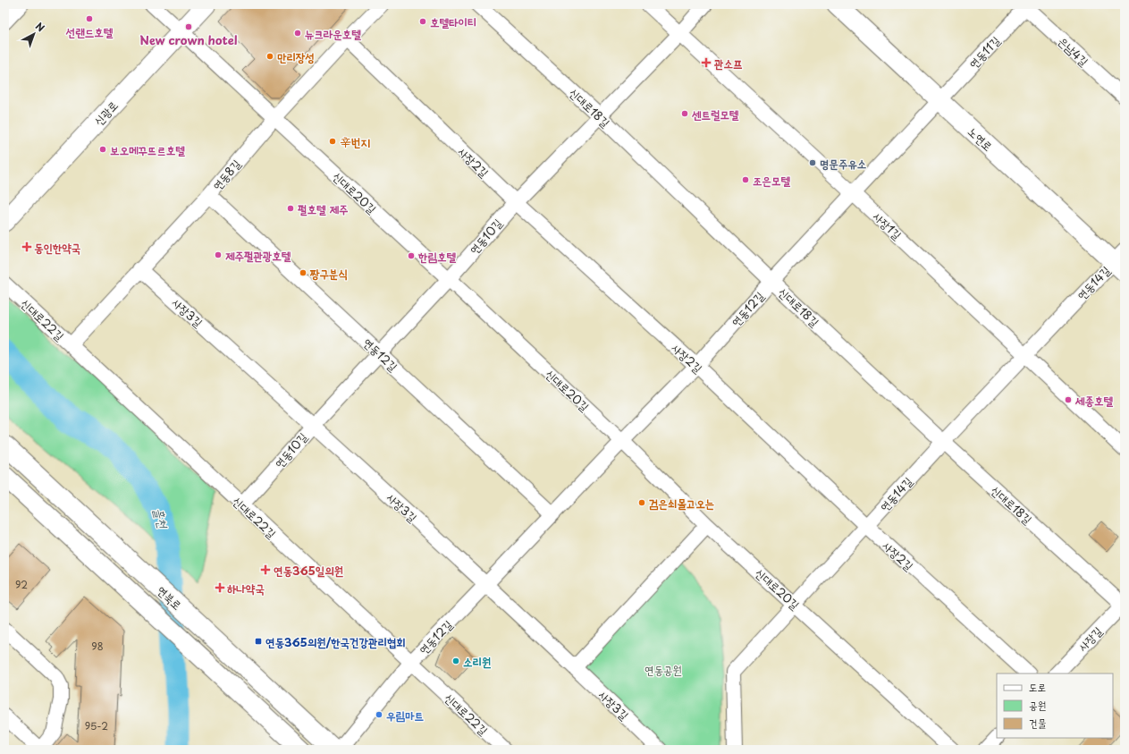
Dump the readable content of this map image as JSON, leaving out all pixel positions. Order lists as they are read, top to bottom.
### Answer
{
  "streets": {
    "main road": ["신광로", "노연로", "연북로"],
    "street": [
      "은남4길",
      "연동11길",
      "신대로18길",
      "사장2길",
      "연동8길",
      "신대로20길",
      "사장1길",
      "연동10길",
      "연동14길",
      "연동12길",
      "사장3길",
      "신대로22길",
      "사장길"
    ]
  },
  "crossings": [
    ["은남4길", "연동11길"],
    ["연동11길", "노연로"],
    ["연동11길", "연동12길"],
    ["신대로18길", "연동10길"],
    ["신대로18길", "연동14길"],
    ["신대로18길", "연동12길"],
    ["신대로18길", "사장길"],
    ["신광로", "신대로20길"],
    ["노연로", "연동14길"],
    ["노연로", "연동12길"],
    ["사장2길", "연동8길"],
    ["사장2길", "연동10길"],
    ["사장2길", "연동14길"],
    ["사장2길", "연동12길"],
    ["연동8길", "신대로20길"],
    ["연동8길", "연동12길"],
    ["연동8길", "사장3길"],
    ["연동8길", "신대로22길"],
    ["신대로20길", "연동10길"],
    ["신대로20길", "연동14길"],
    ["신대로20길", "연동12길"],
    ["사장1길", "연동10길"],
    ["사장1길", "연동14길"],
    ["사장1길", "연동12길"],
    ["연동10길", "연동12길"],
    ["연동10길", "사장3길"],
    ["연동10길", "신대로22길"],
    ["연동12길", "사장3길"],
    ["연동12길", "신대로22길"]
  ],
  "water": ["흘천"],
  "parks": ["연동공원"],
  "places": {
    "other": [
      "선랜드호텔",
      "호텔타이티",
      "New crown hotel",
      "뉴크라운호텔",
      "만리장성",
      "센트럴모텔",
      "辛번지",
      "보오메꾸뜨르호텔",
      "명문주유소",
      "조은모텔",
      "펄호텔 제주",
      "제주펄관광호텔",
      "한림호텔",
      "짱구분식",
      "세종호텔",
      "검은쇠몰고오는",
      "소리원",
      "우림마트"
    ],
    "health": [
      "관소프",
      "동인한약국",
      "연동365일의원",
      "하나약국"
    ],
    "transit": ["연동365의원/한국건강관리협회"]
  },
  "house_numbers": ["92", "98", "95-2"],
  "legend": ["도로", "공원", "건물"],
  "north": "top right"
}
